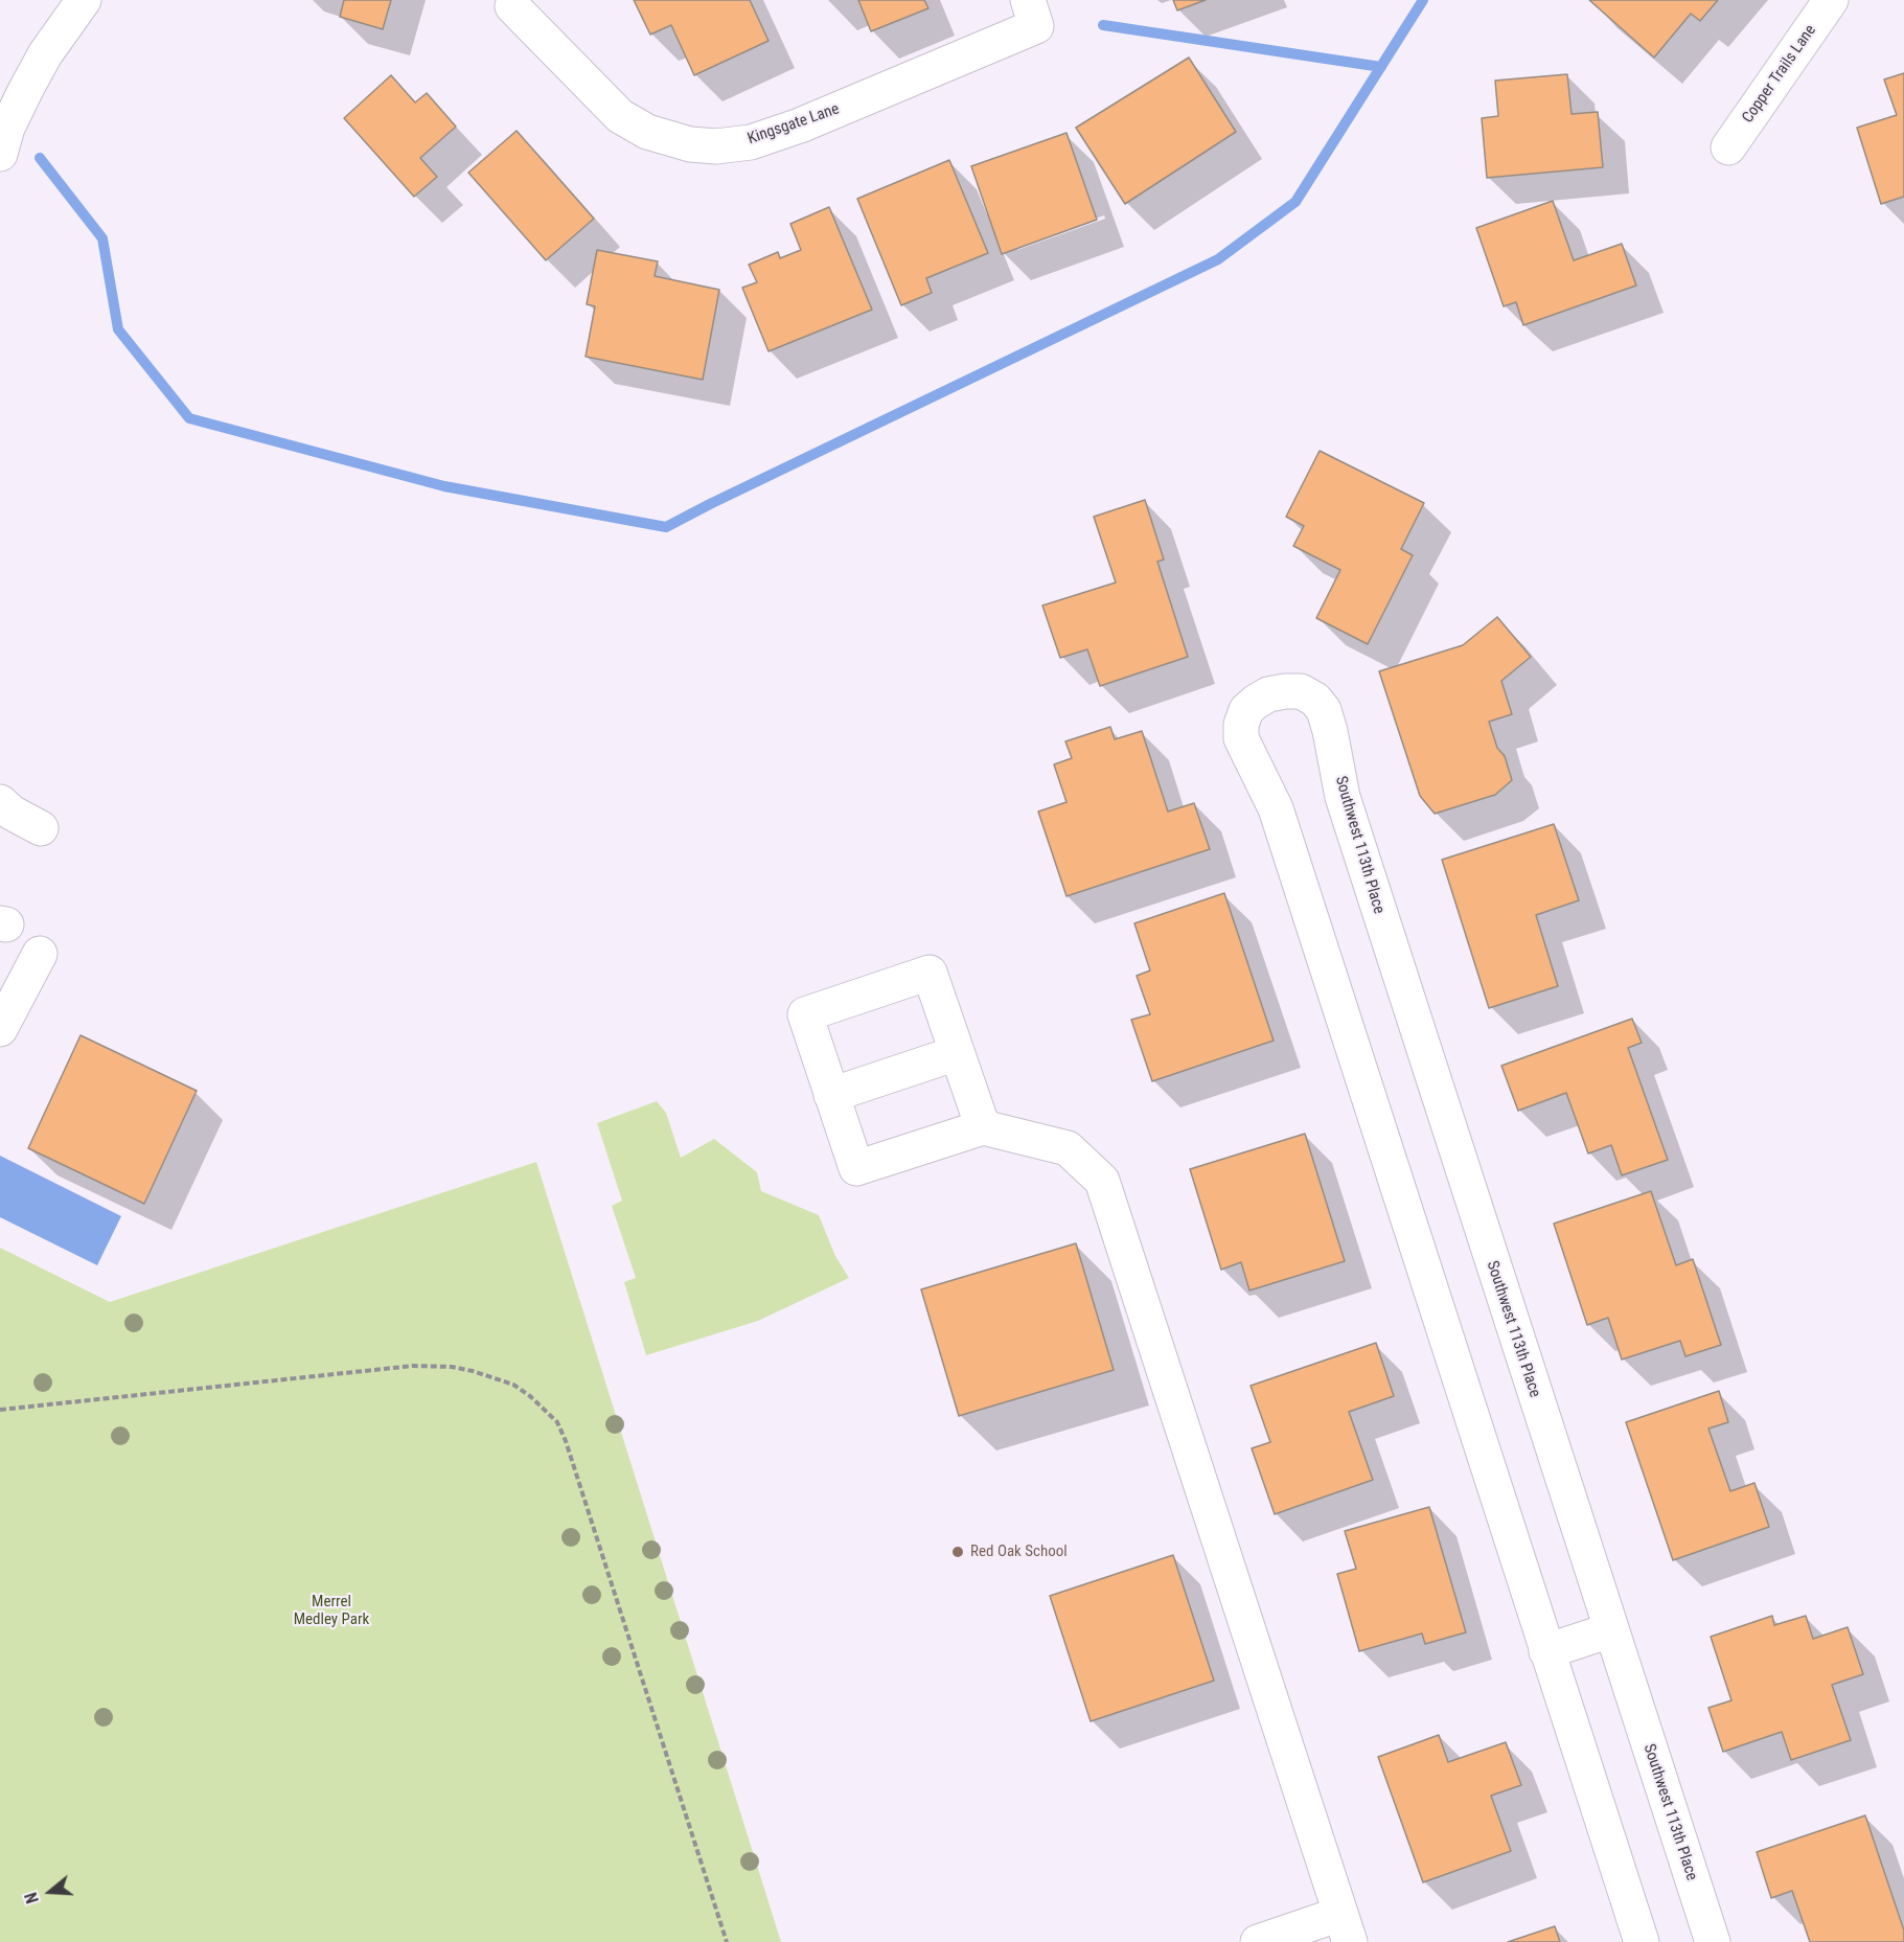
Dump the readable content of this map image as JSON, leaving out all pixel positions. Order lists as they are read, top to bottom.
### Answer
{
  "streets": {
    "street": ["Copper Trails Lane", "Kingsgate Lane", "Southwest 113th Place"]
  },
  "parks": ["Merrel Medley Park"],
  "places": ["Red Oak School"],
  "north": "left"
}
